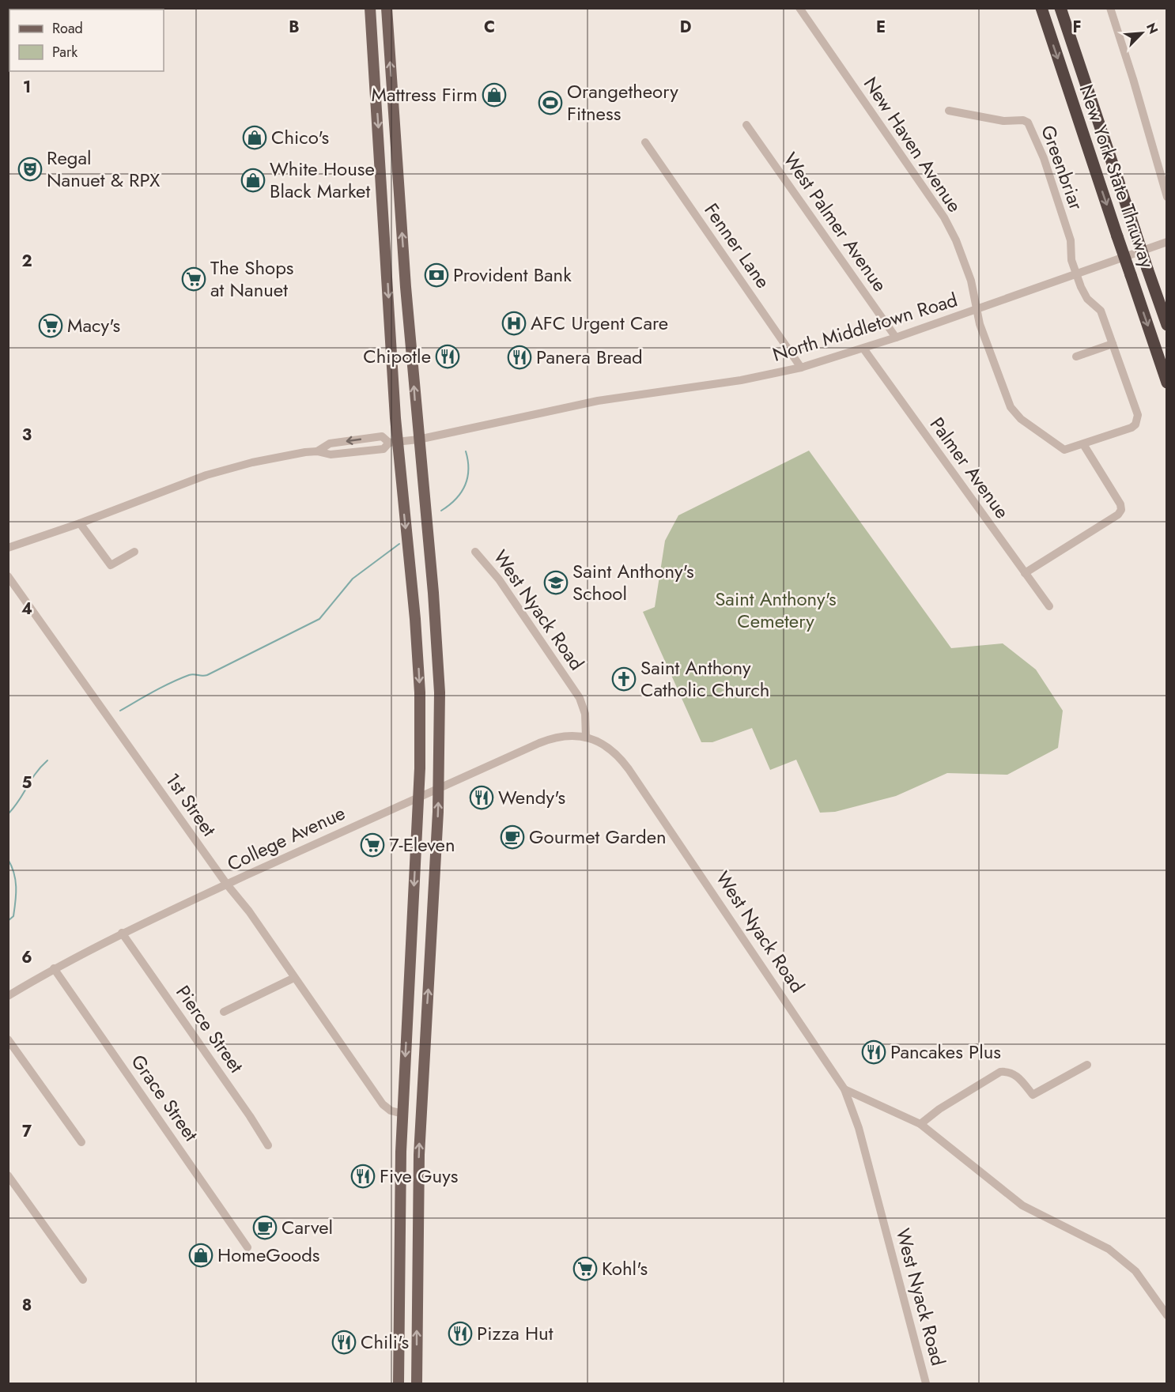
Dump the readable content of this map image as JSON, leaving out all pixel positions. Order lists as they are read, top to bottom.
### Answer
{
  "streets": {
    "highway": ["New York State Thruway"],
    "street": [
      "New Haven Avenue",
      "Greenbriar",
      "West Palmer Avenue",
      "Fenner Lane",
      "North Middletown Road",
      "Palmer Avenue",
      "West Nyack Road",
      "1st Street",
      "College Avenue",
      "Pierce Street",
      "Grace Street"
    ]
  },
  "crossings": [
    ["New Haven Avenue", "North Middletown Road"],
    ["Greenbriar", "North Middletown Road"],
    ["West Palmer Avenue", "North Middletown Road"],
    ["Fenner Lane", "North Middletown Road"],
    ["North Middletown Road", "Palmer Avenue"],
    ["West Nyack Road", "College Avenue"],
    ["1st Street", "College Avenue"],
    ["College Avenue", "Pierce Street"],
    ["College Avenue", "Grace Street"]
  ],
  "parks": ["Saint Anthony's Cemetery"],
  "places": {
    "shop": [
      "Mattress Firm",
      "Chico's",
      "White House Black Market",
      "HomeGoods"
    ],
    "sports": ["Orangetheory Fitness"],
    "theatre": ["Regal Nanuet & RPX"],
    "bank": ["Provident Bank"],
    "supermarket": [
      "The Shops at Nanuet",
      "Macy's",
      "7-Eleven",
      "Kohl's"
    ],
    "hospital": ["AFC Urgent Care"],
    "restaurant": [
      "Chipotle",
      "Panera Bread",
      "Wendy's",
      "Pancakes Plus",
      "Five Guys",
      "Pizza Hut",
      "Chili's"
    ],
    "school or university": ["Saint Anthony's School"],
    "church": ["Saint Anthony Catholic Church"],
    "cafe": ["Gourmet Garden", "Carvel"]
  },
  "legend": ["Road", "Park"],
  "north": "top right",
  "grid": {
    "columns": [
      "B",
      "C",
      "D",
      "E",
      "F"
    ],
    "rows": [
      "1",
      "2",
      "3",
      "4",
      "5",
      "6",
      "7",
      "8"
    ]
  }
}
